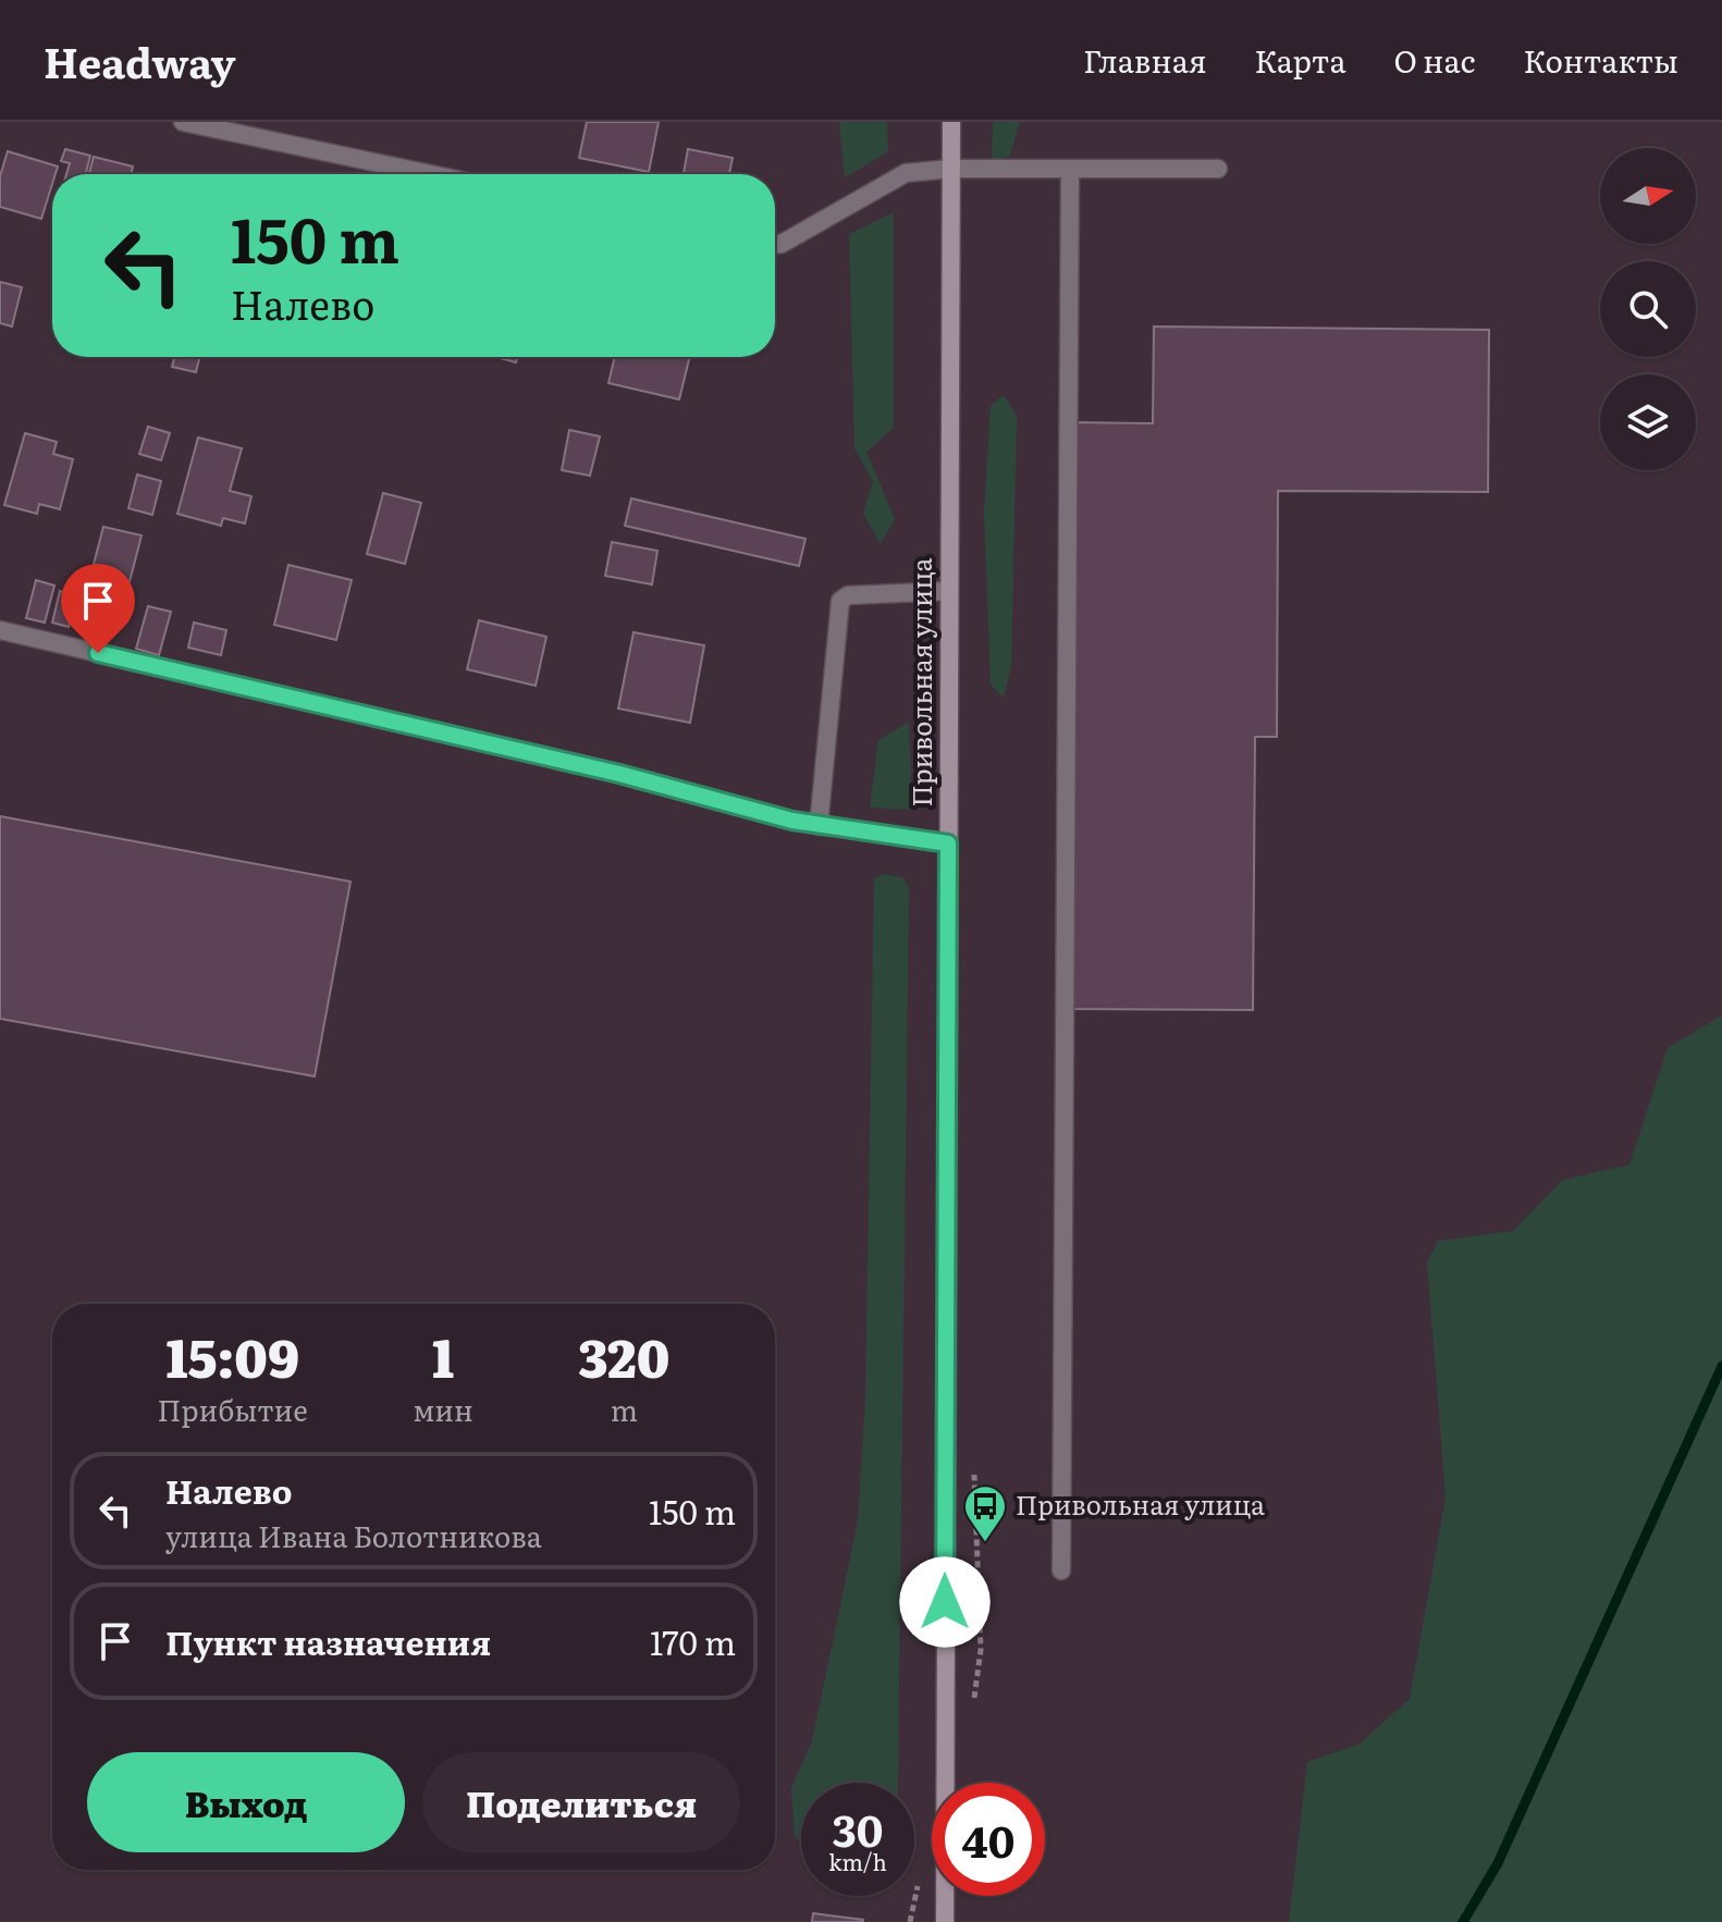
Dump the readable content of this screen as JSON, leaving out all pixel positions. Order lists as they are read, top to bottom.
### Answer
{
  "streets": {
    "street": ["Привольная улица"]
  },
  "places": {
    "bus stop": ["Привольная улица"]
  },
  "north": "right",
  "page": {
    "header": "Headway",
    "nav": [
      "Главная",
      "Карта",
      "О нас",
      "Контакты"
    ],
    "turn": ["150 m", "Налево"],
    "eta": [
      "15:09",
      "Прибытие",
      "1",
      "мин",
      "320",
      "m"
    ],
    "list": [
      {
        "name": "Налево",
        "note": "улица Ивана Болотникова",
        "value": "150 m"
      },
      {
        "name": "Пункт назначения",
        "value": "170 m"
      }
    ],
    "buttons": ["Выход", "Поделиться"],
    "speed": "30 km/h",
    "limit": "40"
  }
}
